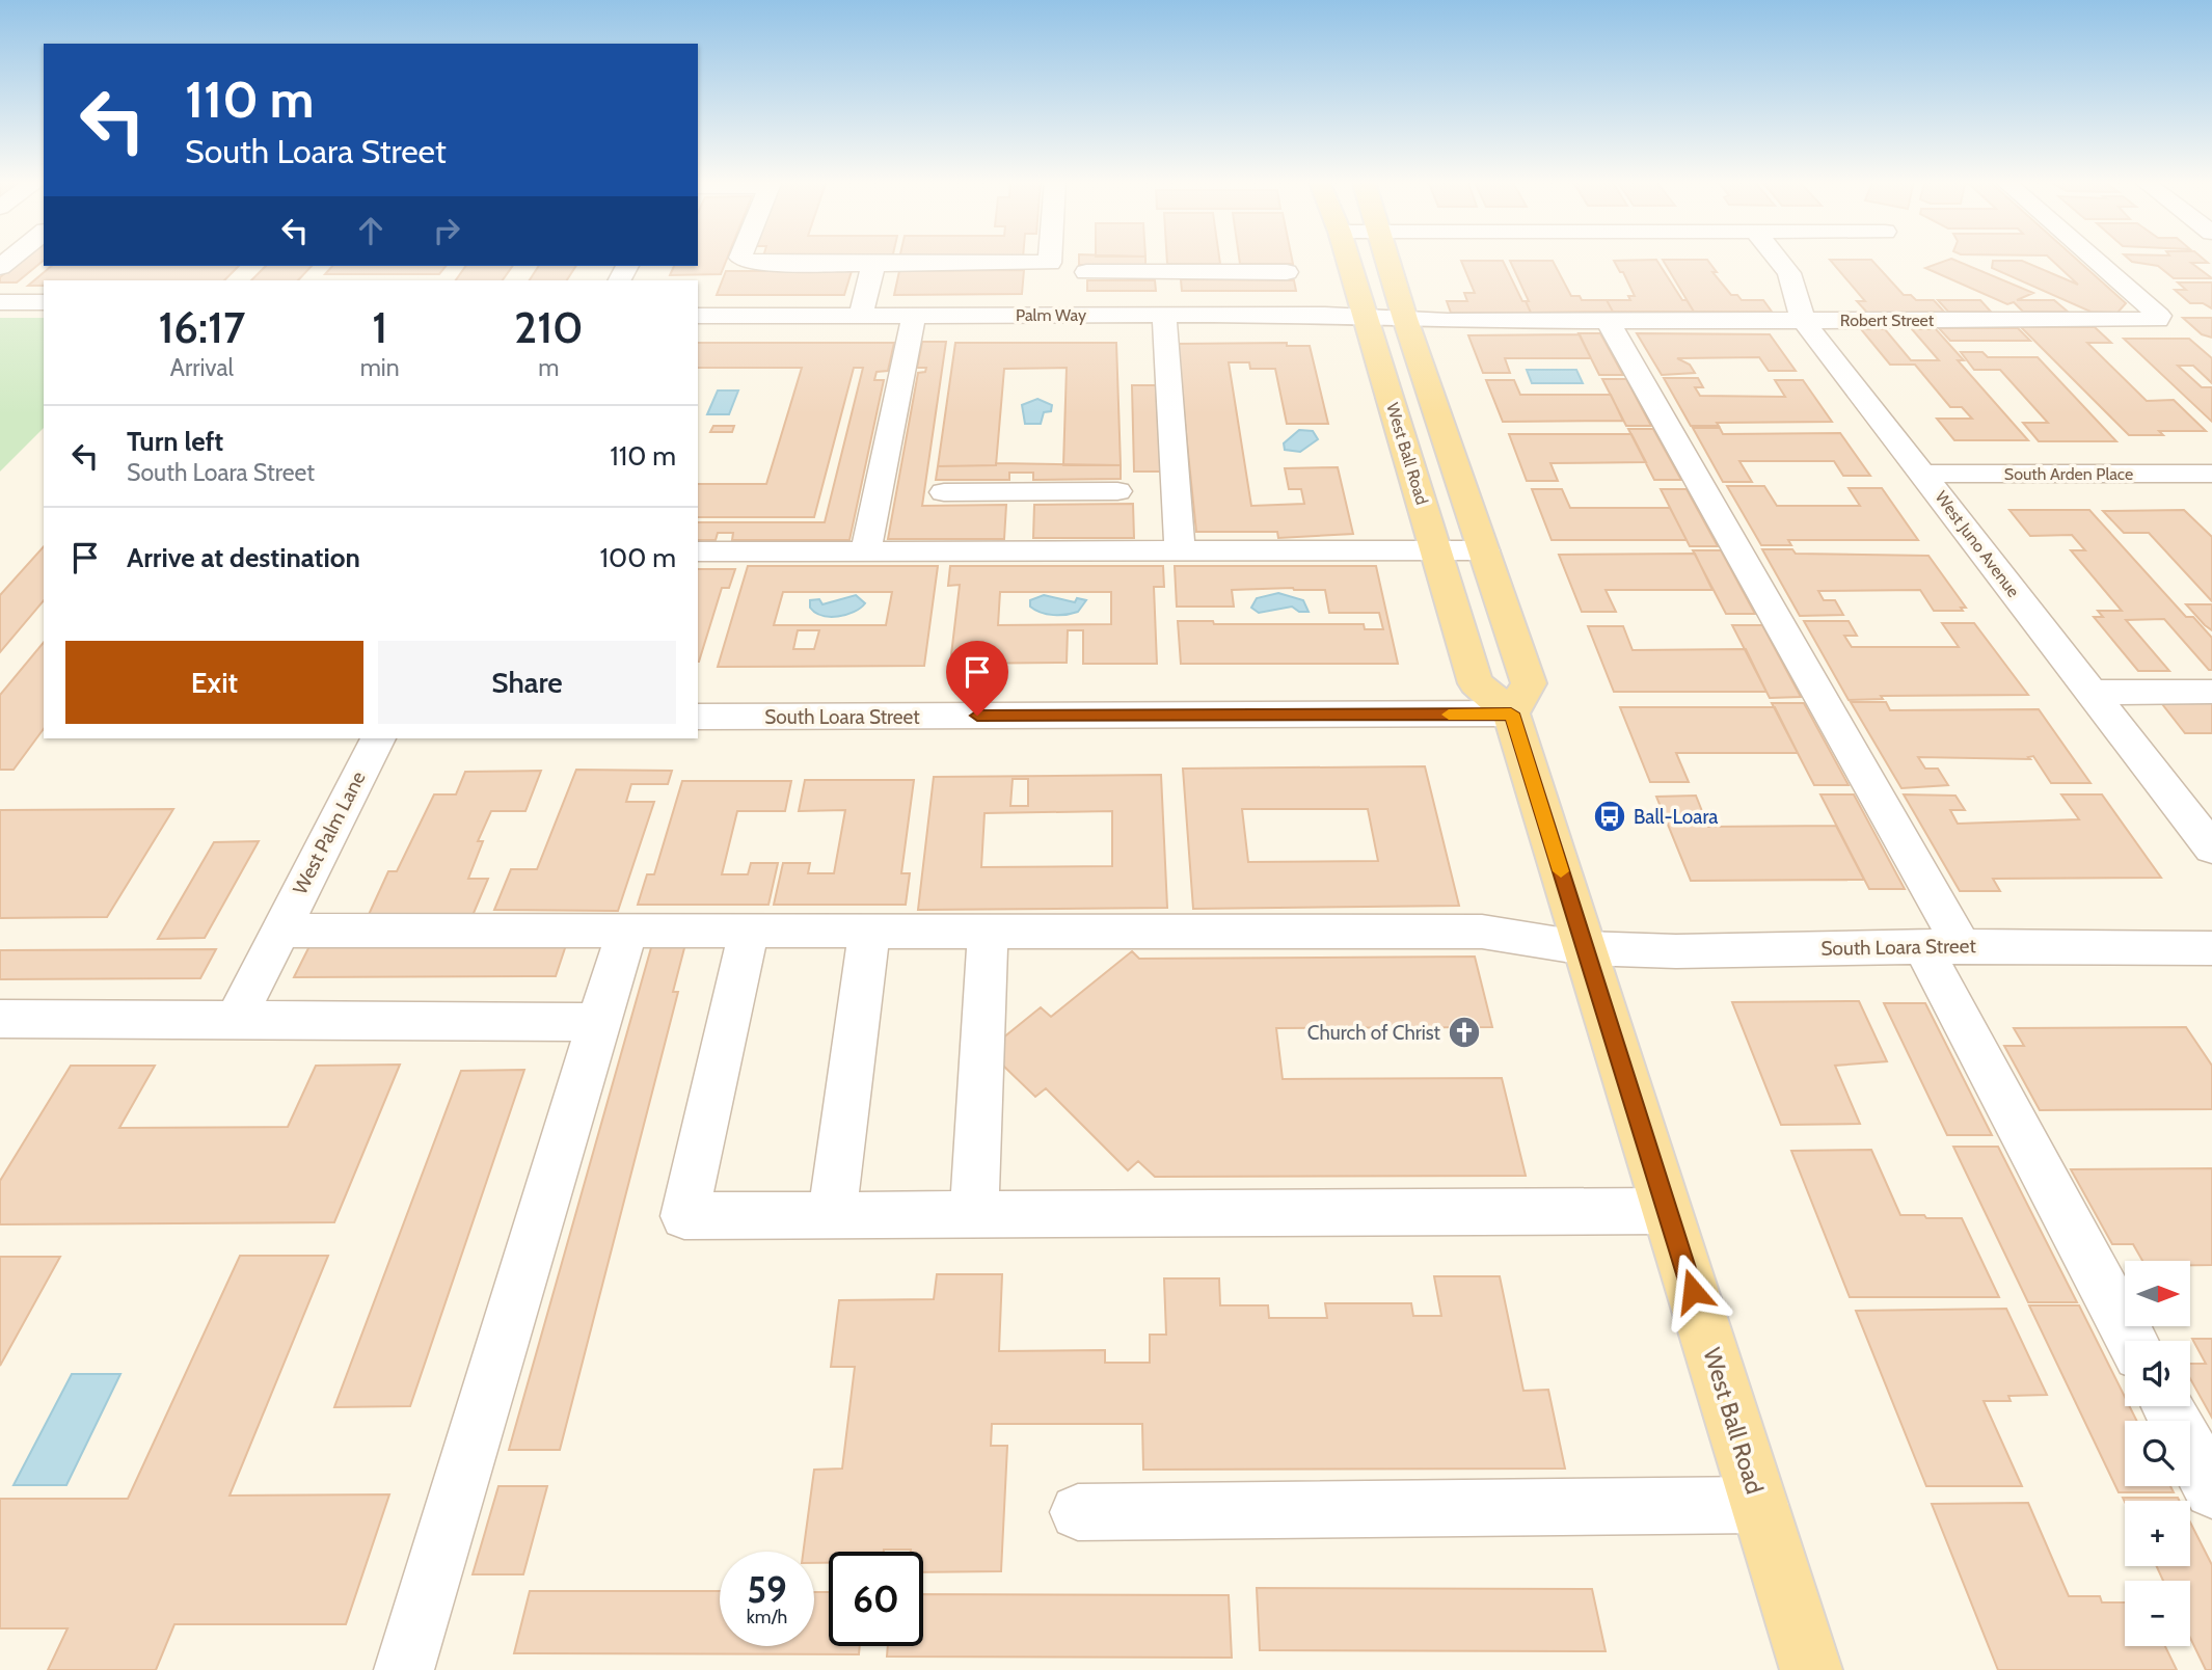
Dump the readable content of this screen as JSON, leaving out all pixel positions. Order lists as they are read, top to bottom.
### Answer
{
  "streets": {
    "main road": ["West Ball Road"],
    "street": [
      "Palm Way",
      "Robert Street",
      "South Arden Place",
      "West Juno Avenue",
      "South Loara Street",
      "West Palm Lane"
    ]
  },
  "crossings": [
    ["Palm Way", "Robert Street"],
    ["Palm Way", "West Ball Road"],
    ["Robert Street", "West Juno Avenue"],
    ["West Ball Road", "South Loara Street"],
    ["South Arden Place", "West Juno Avenue"],
    ["South Loara Street", "West Palm Lane"]
  ],
  "places": {
    "bus stop": ["Ball-Loara"],
    "church": ["Church of Christ"]
  },
  "north": "right",
  "page": {
    "turn": ["110 m", "South Loara Street"],
    "eta": [
      "16:17",
      "Arrival",
      "1",
      "min",
      "210",
      "m"
    ],
    "list": [
      {
        "name": "Turn left",
        "note": "South Loara Street",
        "value": "110 m"
      },
      {
        "name": "Arrive at destination",
        "value": "100 m"
      }
    ],
    "buttons": ["Exit", "Share"],
    "map_buttons": ["+", "−"],
    "speed": "59 km/h",
    "limit": "60"
  }
}
